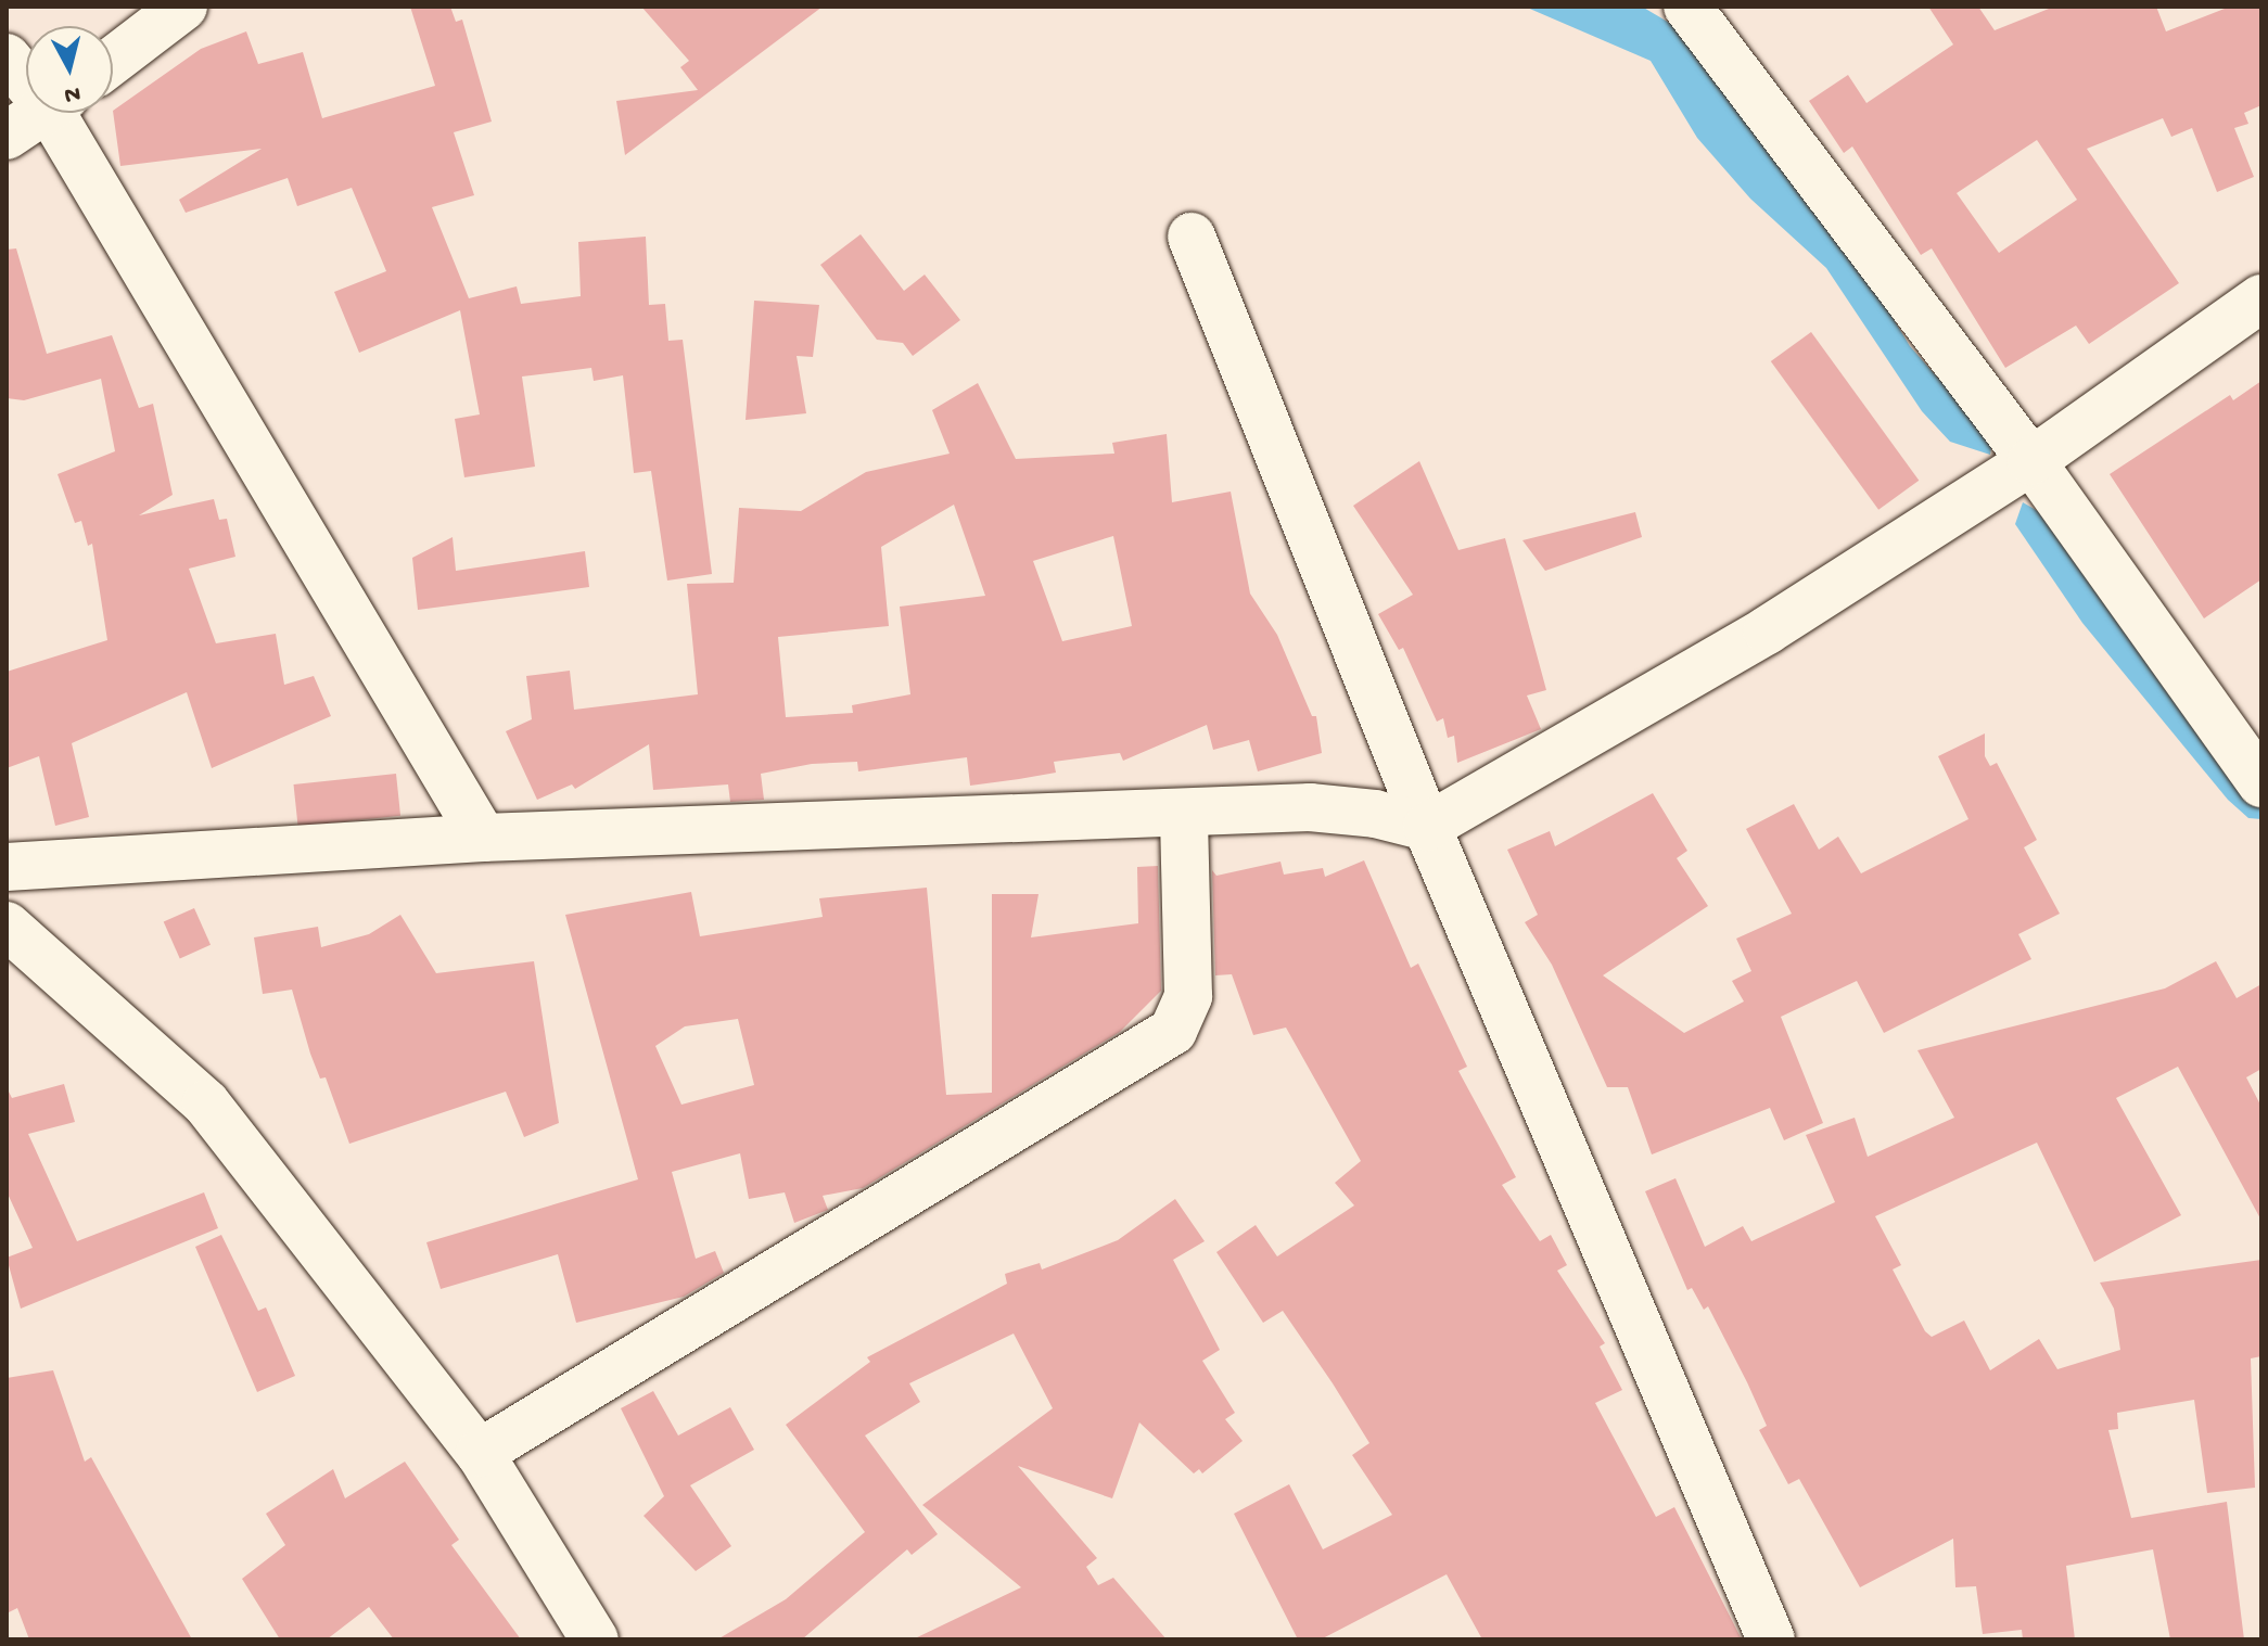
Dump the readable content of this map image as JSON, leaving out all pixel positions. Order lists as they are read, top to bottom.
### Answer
{
  "north": "bottom"
}
